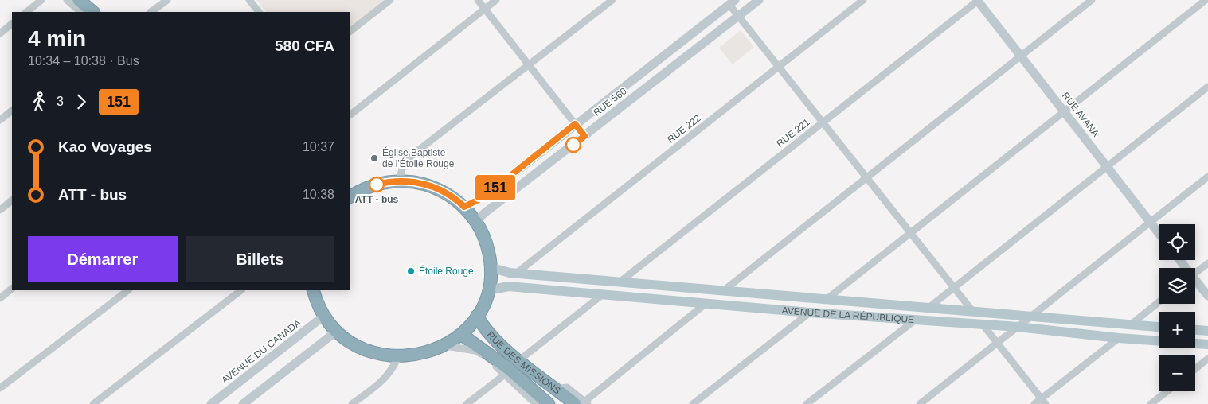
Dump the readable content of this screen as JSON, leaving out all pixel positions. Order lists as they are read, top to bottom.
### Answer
{
  "streets": {
    "highway": ["RUE DES MISSIONS"],
    "main road": [
      "RUE 560",
      "RUE AVANA",
      "AVENUE DE LA RÉPUBLIQUE",
      "AVENUE DU CANADA"
    ],
    "street": ["RUE 222", "RUE 221"]
  },
  "crossings": [
    ["RUE AVANA", "RUE 221"],
    ["RUE 222", "AVENUE DE LA RÉPUBLIQUE"],
    ["RUE 221", "AVENUE DE LA RÉPUBLIQUE"]
  ],
  "places": ["Église Baptiste de l'Étoile Rouge", "ATT - bus", "Étoile Rouge"],
  "lines": ["bus line 151"],
  "page": {
    "on_map": "151",
    "heading": ["4 min", "10:34 – 10:38 · Bus", "580 CFA"],
    "legs": ["3", "151"],
    "list": [
      {
        "name": "Kao Voyages",
        "value": "10:37"
      },
      {
        "name": "ATT - bus",
        "value": "10:38"
      }
    ],
    "map_buttons": ["+", "−"],
    "buttons": ["Démarrer", "Billets"]
  }
}
